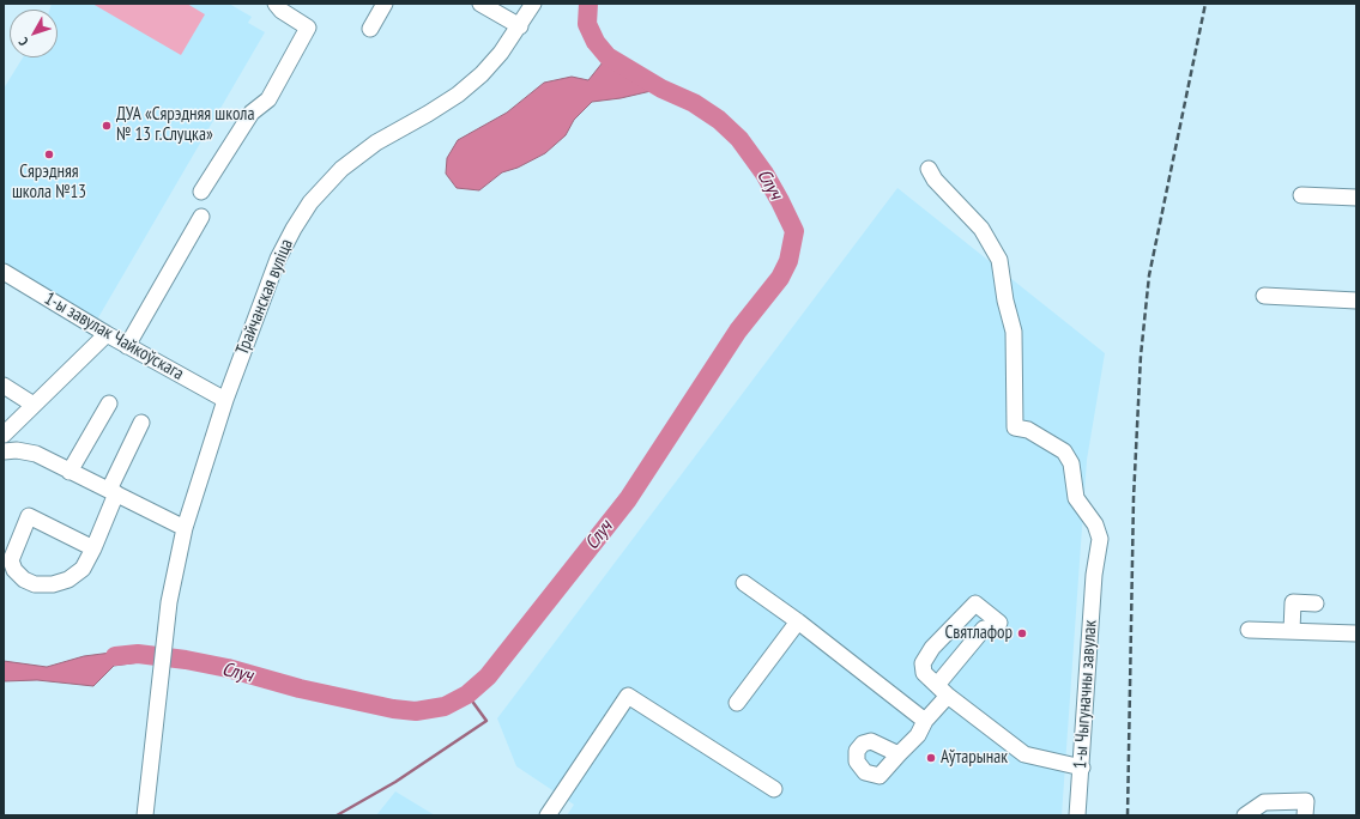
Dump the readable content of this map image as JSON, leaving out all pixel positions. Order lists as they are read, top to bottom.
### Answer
{
  "streets": {
    "street": ["Трайчанская вуліца", "1-ы завулак Чайкоўскага", "1-ы Чыгуначны завулак"]
  },
  "crossings": [
    ["Трайчанская вуліца", "1-ы завулак Чайкоўскага"]
  ],
  "water": ["Случ"],
  "places": [
    "ДУА «Сярэдняя школа № 13 г.Слуцка»",
    "Сярэдняя школа №13",
    "Святлафор",
    "Аўтарынак"
  ],
  "north": "bottom left"
}
